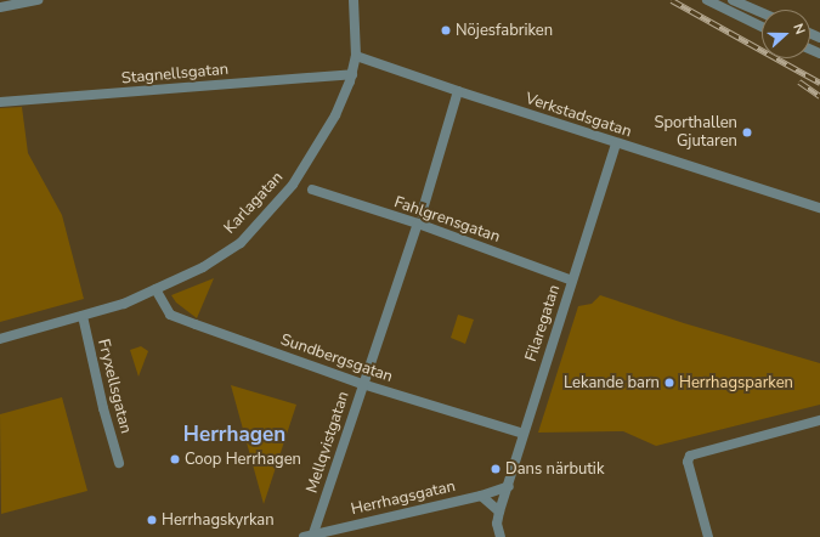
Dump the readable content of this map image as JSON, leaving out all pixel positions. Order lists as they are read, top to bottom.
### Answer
{
  "streets": {
    "street": [
      "Stagnellsgatan",
      "Verkstadsgatan",
      "Karlagatan",
      "Fahlgrensgatan",
      "Filaregatan",
      "Sundbergsgatan",
      "Fryxellsgatan",
      "Mellqvistgatan",
      "Herrhagsgatan"
    ]
  },
  "crossings": [
    ["Stagnellsgatan", "Karlagatan"],
    ["Verkstadsgatan", "Karlagatan"],
    ["Verkstadsgatan", "Filaregatan"],
    ["Verkstadsgatan", "Mellqvistgatan"],
    ["Karlagatan", "Sundbergsgatan"],
    ["Karlagatan", "Fryxellsgatan"],
    ["Fahlgrensgatan", "Filaregatan"],
    ["Fahlgrensgatan", "Mellqvistgatan"],
    ["Filaregatan", "Sundbergsgatan"],
    ["Filaregatan", "Herrhagsgatan"],
    ["Sundbergsgatan", "Mellqvistgatan"],
    ["Mellqvistgatan", "Herrhagsgatan"]
  ],
  "districts": ["Herrhagen"],
  "parks": ["Herrhagsparken"],
  "places": [
    "Nöjesfabriken",
    "Sporthallen Gjutaren",
    "Lekande barn",
    "Coop Herrhagen",
    "Dans närbutik",
    "Herrhagskyrkan"
  ],
  "north": "right"
}
